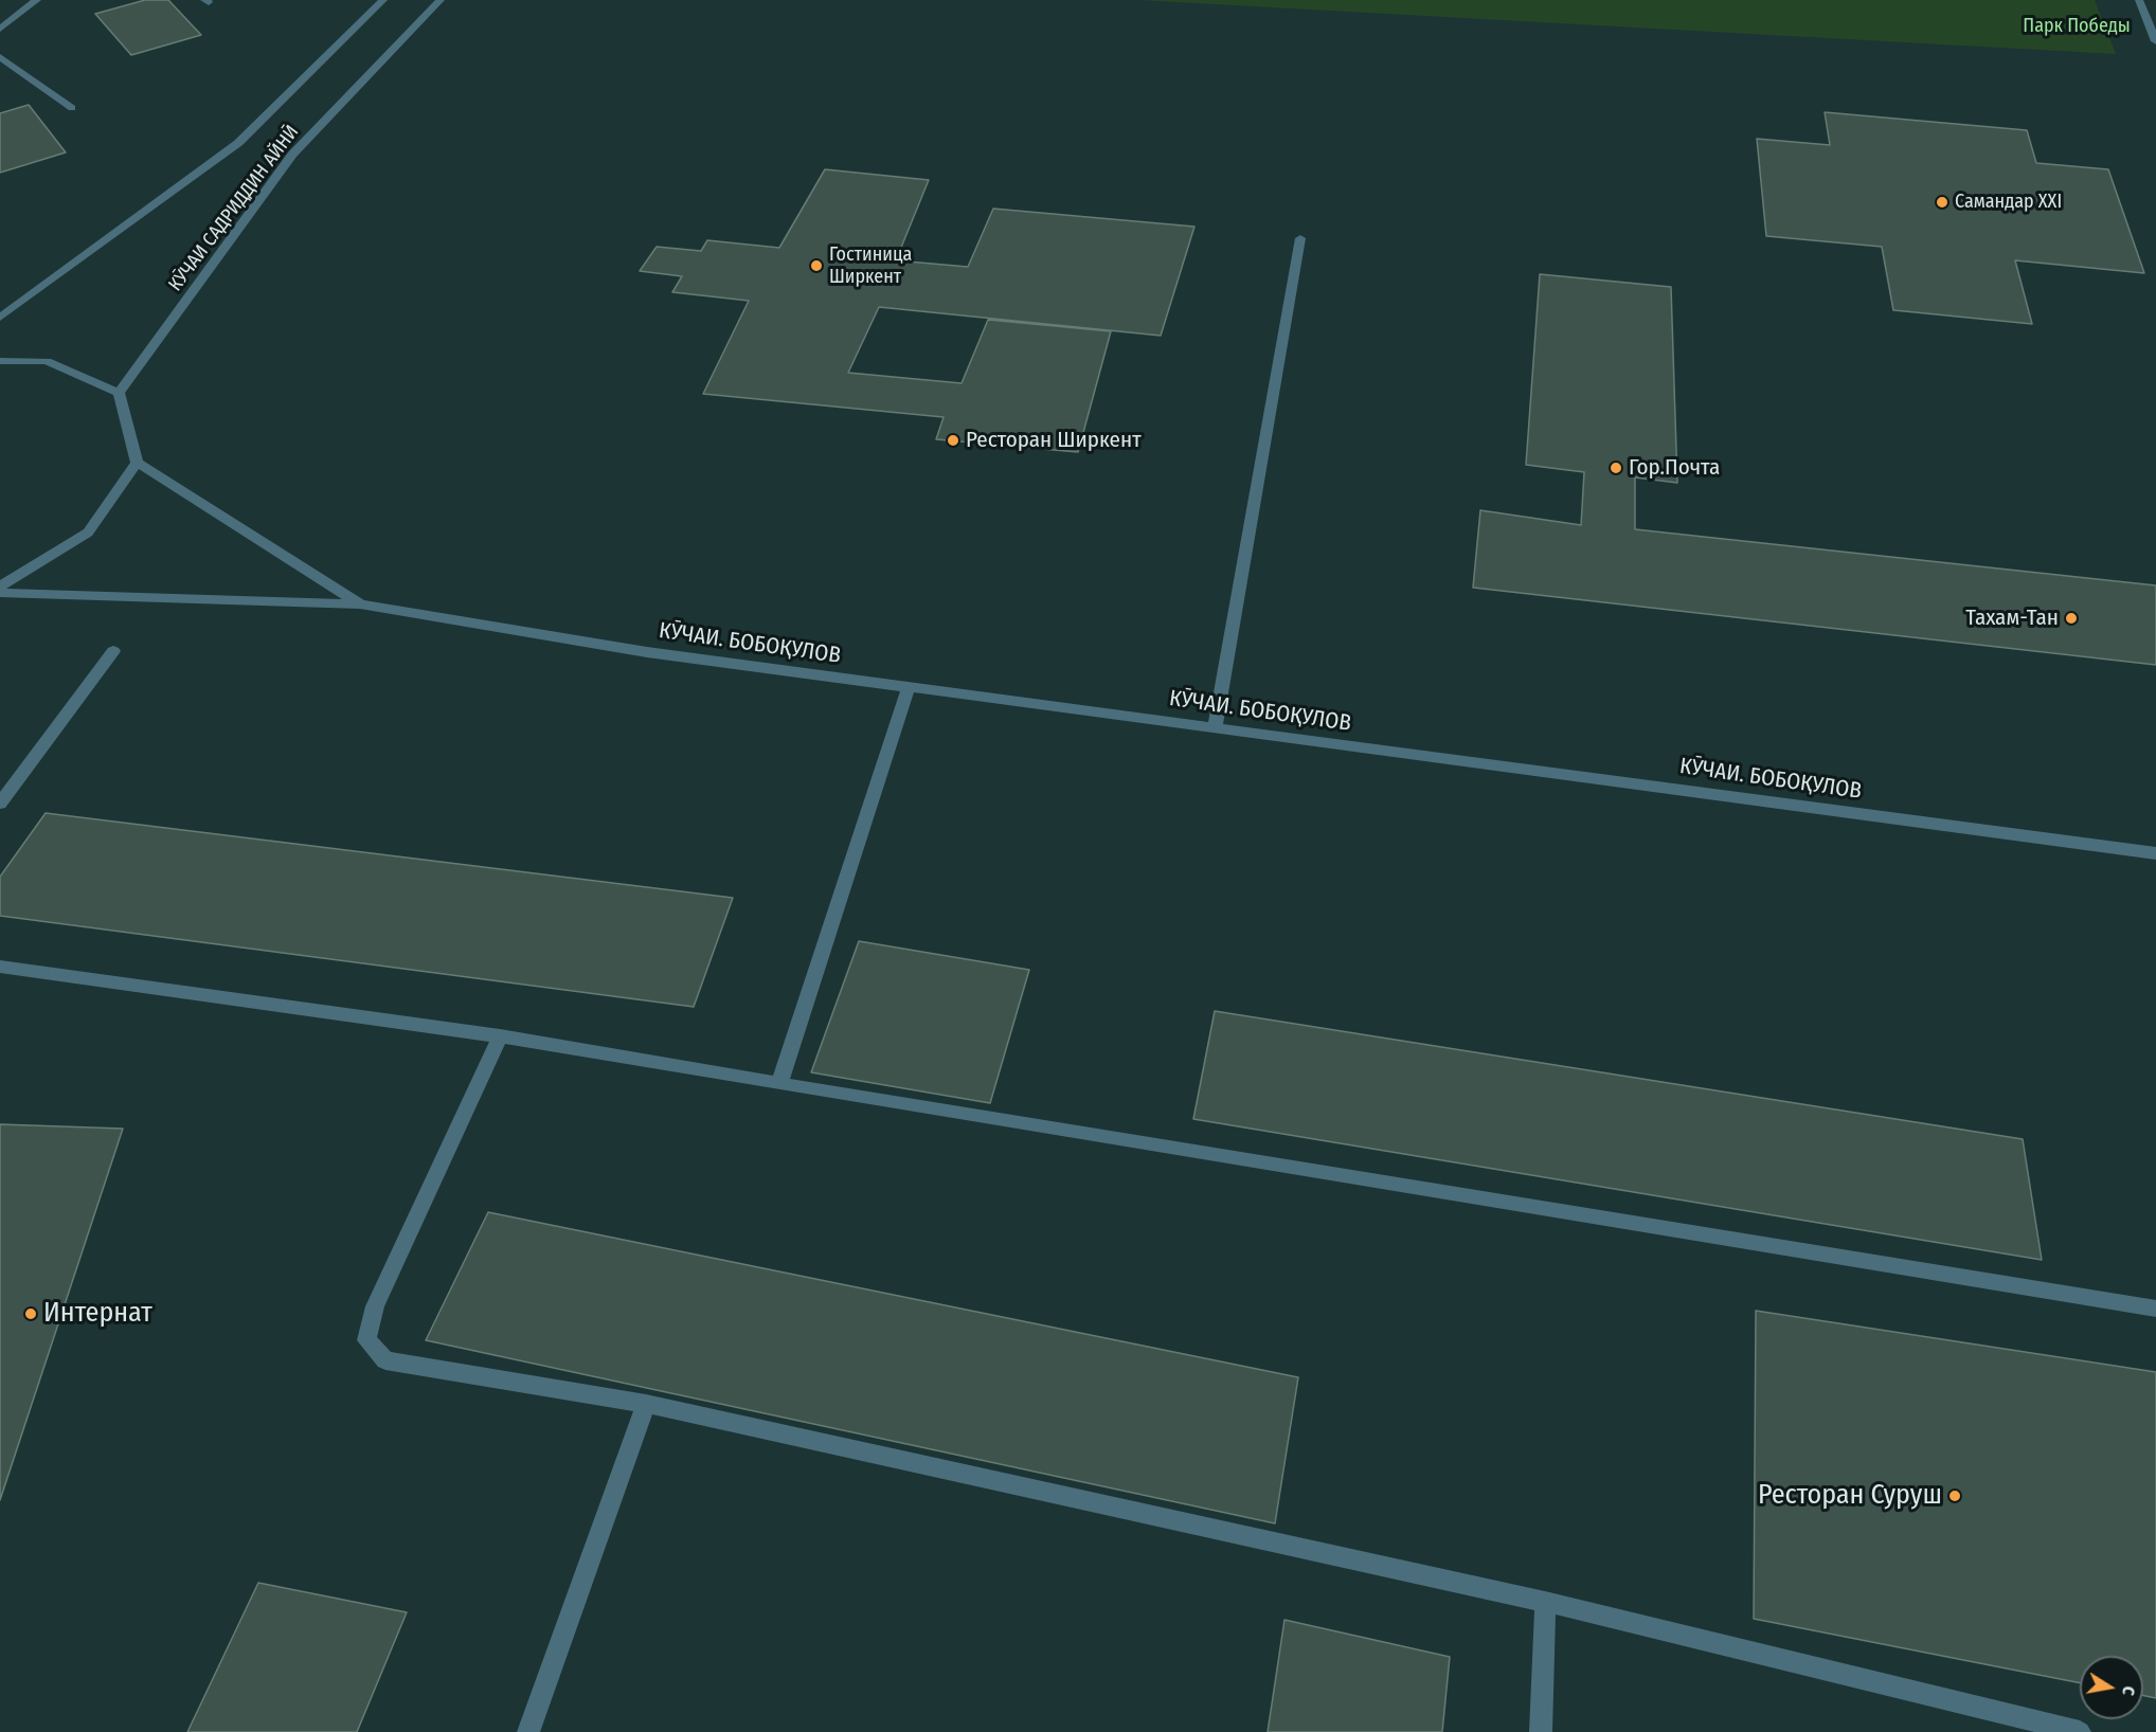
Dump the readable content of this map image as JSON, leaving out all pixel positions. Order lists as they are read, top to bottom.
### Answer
{
  "streets": {
    "street": ["КӮЧАИ САДРИДДИН АЙНӢ", "КӮЧАИ. БОБОҚУЛОВ"]
  },
  "parks": ["Парк Победы"],
  "places": [
    "Самандар XXI",
    "Гостиница Ширкент",
    "Ресторан Ширкент",
    "Гор.Почта",
    "Тахам-Тан",
    "Интернат",
    "Ресторан Суруш"
  ],
  "north": "right"
}
